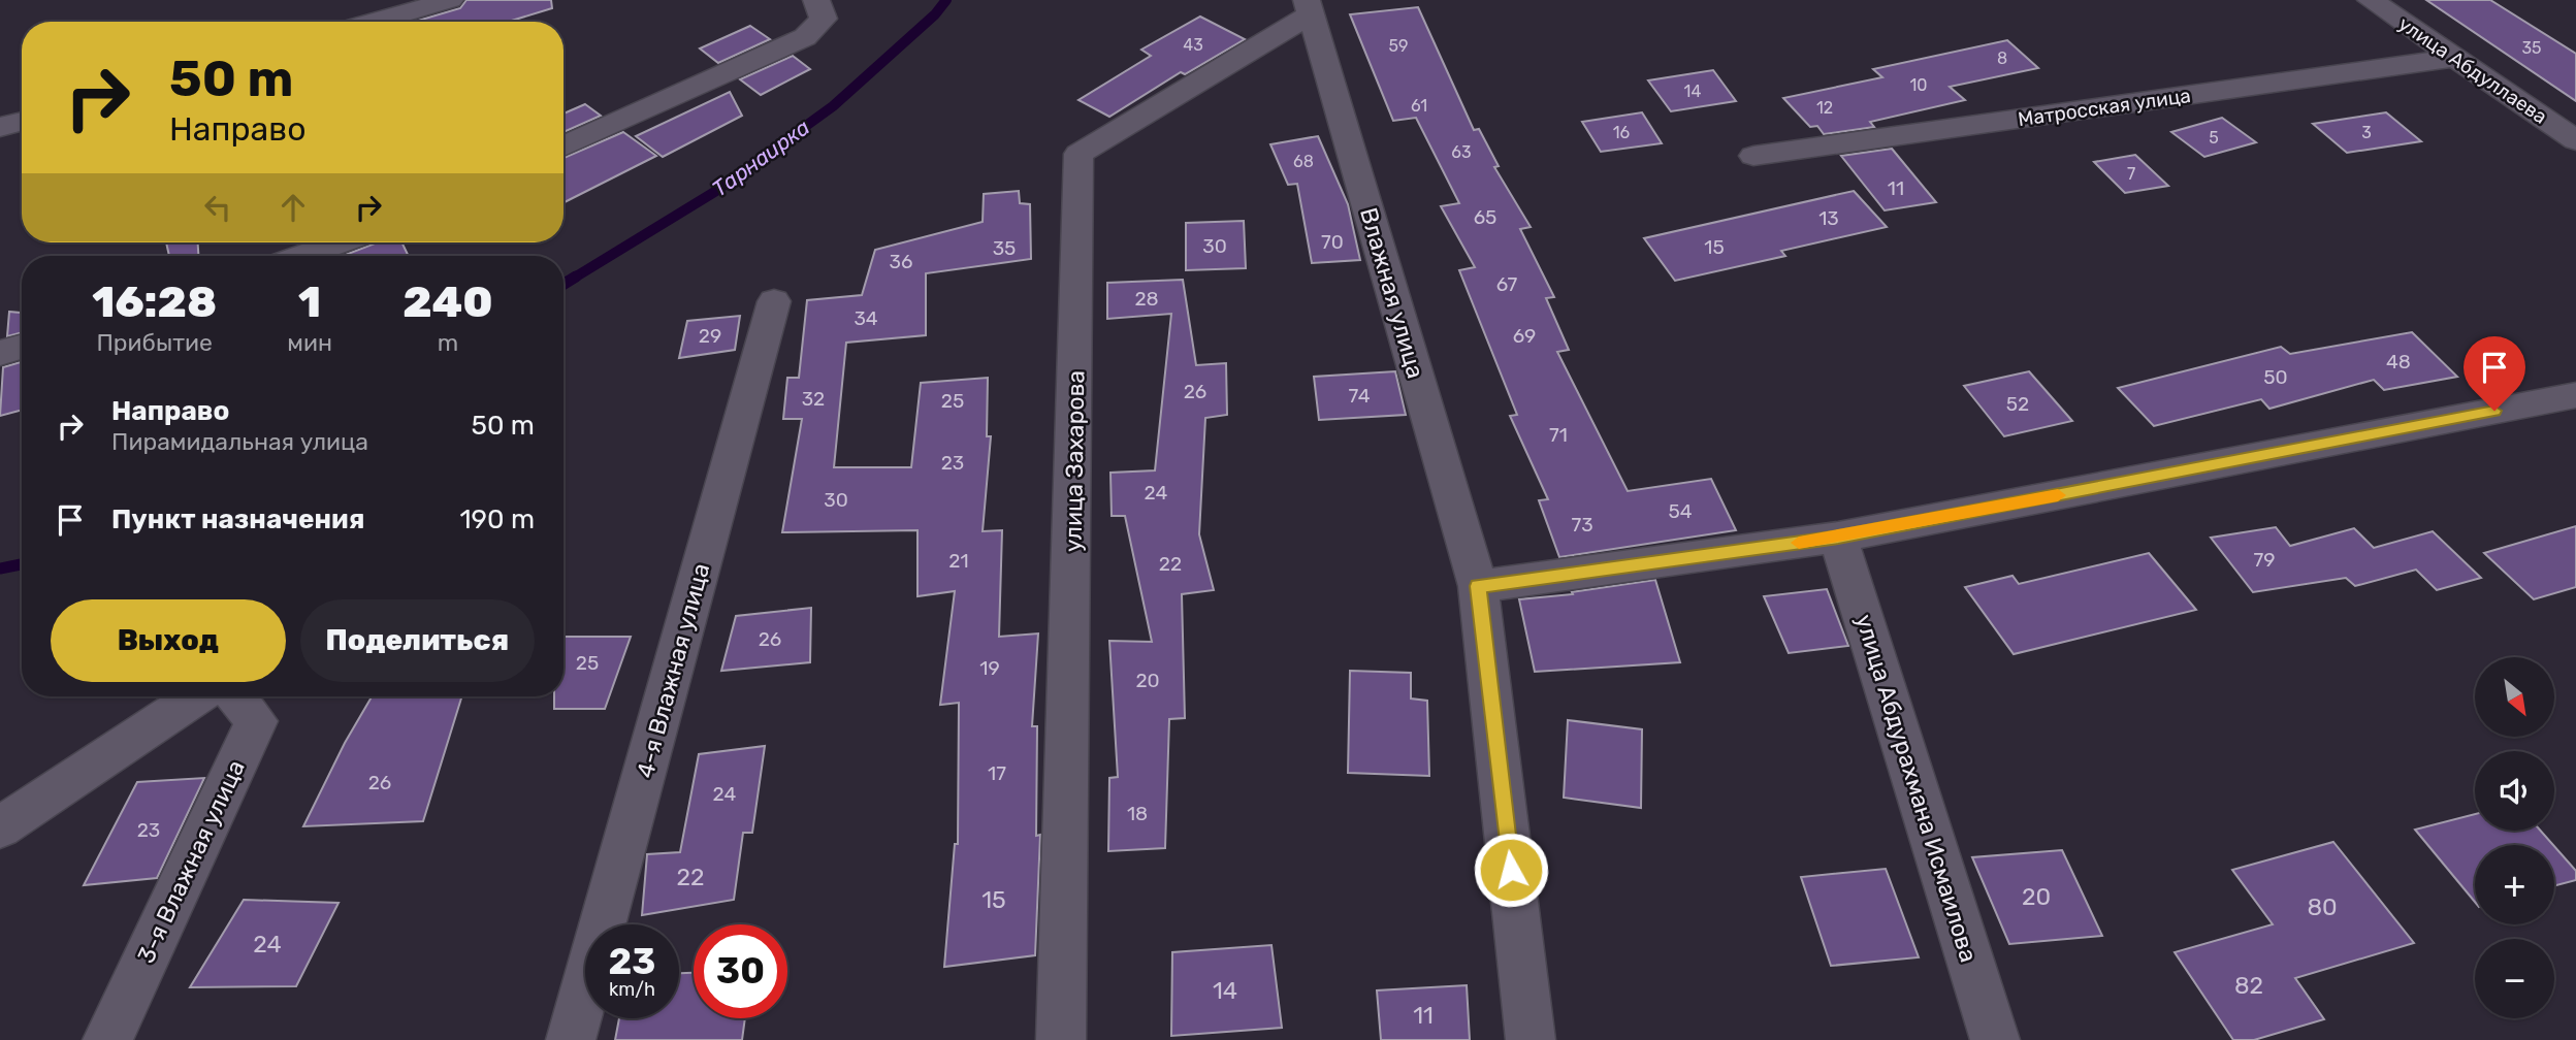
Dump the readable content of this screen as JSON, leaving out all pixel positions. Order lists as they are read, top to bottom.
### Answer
{
  "streets": {
    "street": [
      "улица Абдуллаева",
      "Матросская улица",
      "Влажная улица",
      "улица Захарова",
      "4-я Влажная улица",
      "улица Абдурахмана Исмаилова",
      "3-я Влажная улица"
    ]
  },
  "crossings": [
    ["улица Абдуллаева", "Матросская улица"],
    ["Влажная улица", "улица Захарова"]
  ],
  "water": ["Тарнаирка"],
  "house_numbers": [
    "43",
    "59",
    "35",
    "8",
    "10",
    "14",
    "61",
    "12",
    "16",
    "3",
    "5",
    "63",
    "68",
    "7",
    "11",
    "65",
    "13",
    "70",
    "30",
    "15",
    "35",
    "36",
    "67",
    "28",
    "34",
    "29",
    "69",
    "48",
    "50",
    "26",
    "74",
    "32",
    "25",
    "52",
    "71",
    "23",
    "24",
    "30",
    "54",
    "73",
    "79",
    "21",
    "22",
    "26",
    "25",
    "19",
    "20",
    "17",
    "26",
    "24",
    "18",
    "23",
    "22",
    "20",
    "15",
    "80",
    "24",
    "82",
    "14",
    "11"
  ],
  "north": "bottom right",
  "page": {
    "turn": ["50 m", "Направо"],
    "eta": [
      "16:28",
      "Прибытие",
      "1",
      "мин",
      "240",
      "m"
    ],
    "list": [
      {
        "name": "Направо",
        "note": "Пирамидальная улица",
        "value": "50 m"
      },
      {
        "name": "Пункт назначения",
        "value": "190 m"
      }
    ],
    "buttons": ["Выход", "Поделиться"],
    "map_buttons": ["+", "−"],
    "speed": "23 km/h",
    "limit": "30"
  }
}
